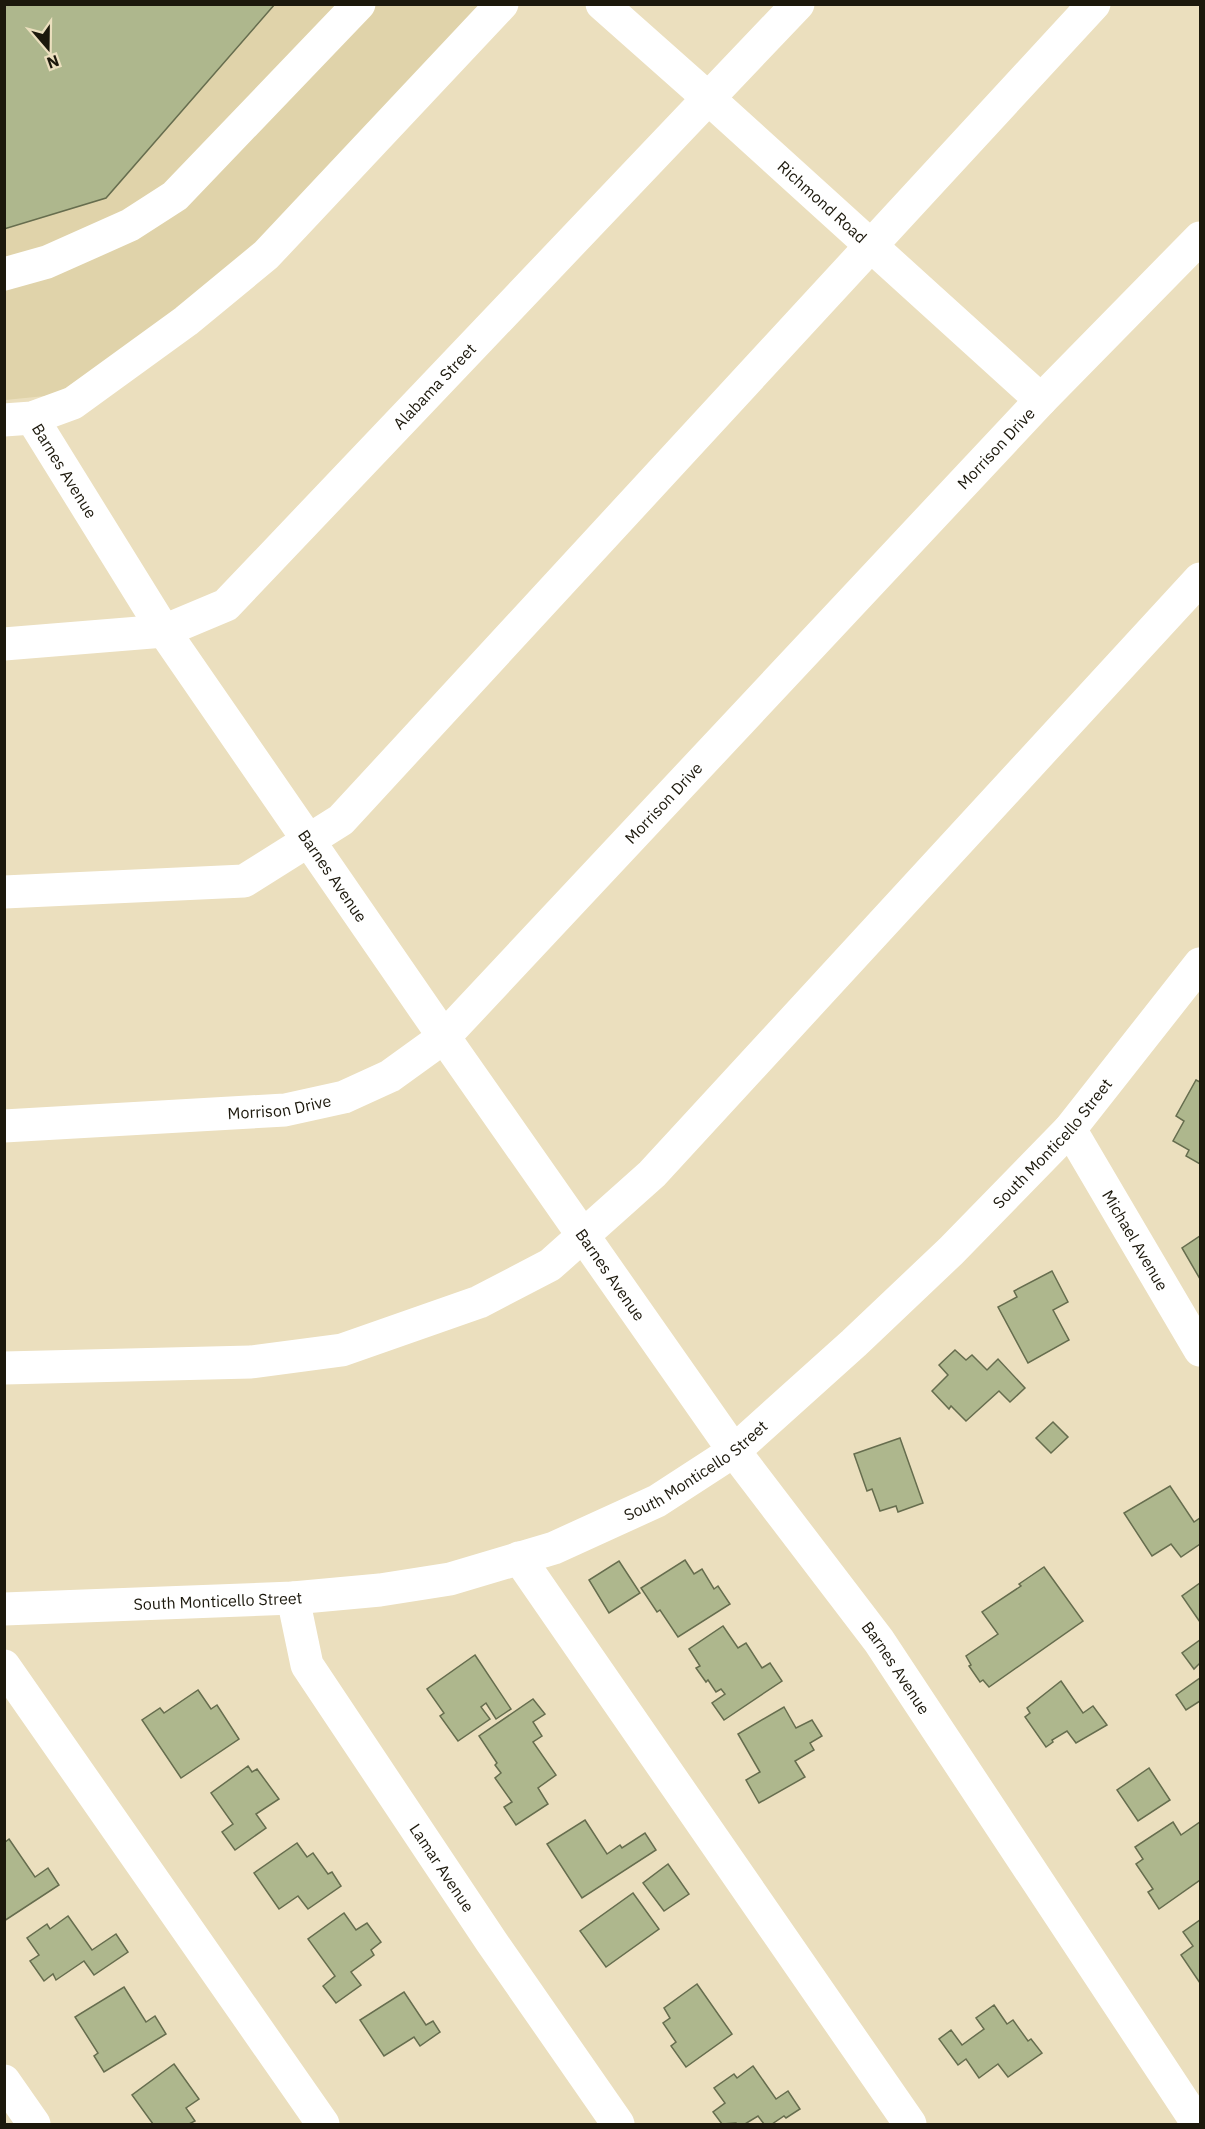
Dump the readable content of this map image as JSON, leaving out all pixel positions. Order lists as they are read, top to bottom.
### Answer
{
  "streets": {
    "street": [
      "Richmond Road",
      "Alabama Street",
      "Morrison Drive",
      "Barnes Avenue",
      "South Monticello Street",
      "Michael Avenue",
      "Lamar Avenue"
    ]
  },
  "crossings": [
    ["Richmond Road", "Alabama Street"],
    ["Richmond Road", "Morrison Drive"],
    ["Alabama Street", "Barnes Avenue"],
    ["Morrison Drive", "Barnes Avenue"],
    ["Barnes Avenue", "South Monticello Street"],
    ["South Monticello Street", "Michael Avenue"],
    ["South Monticello Street", "Lamar Avenue"]
  ],
  "north": "bottom"
}
